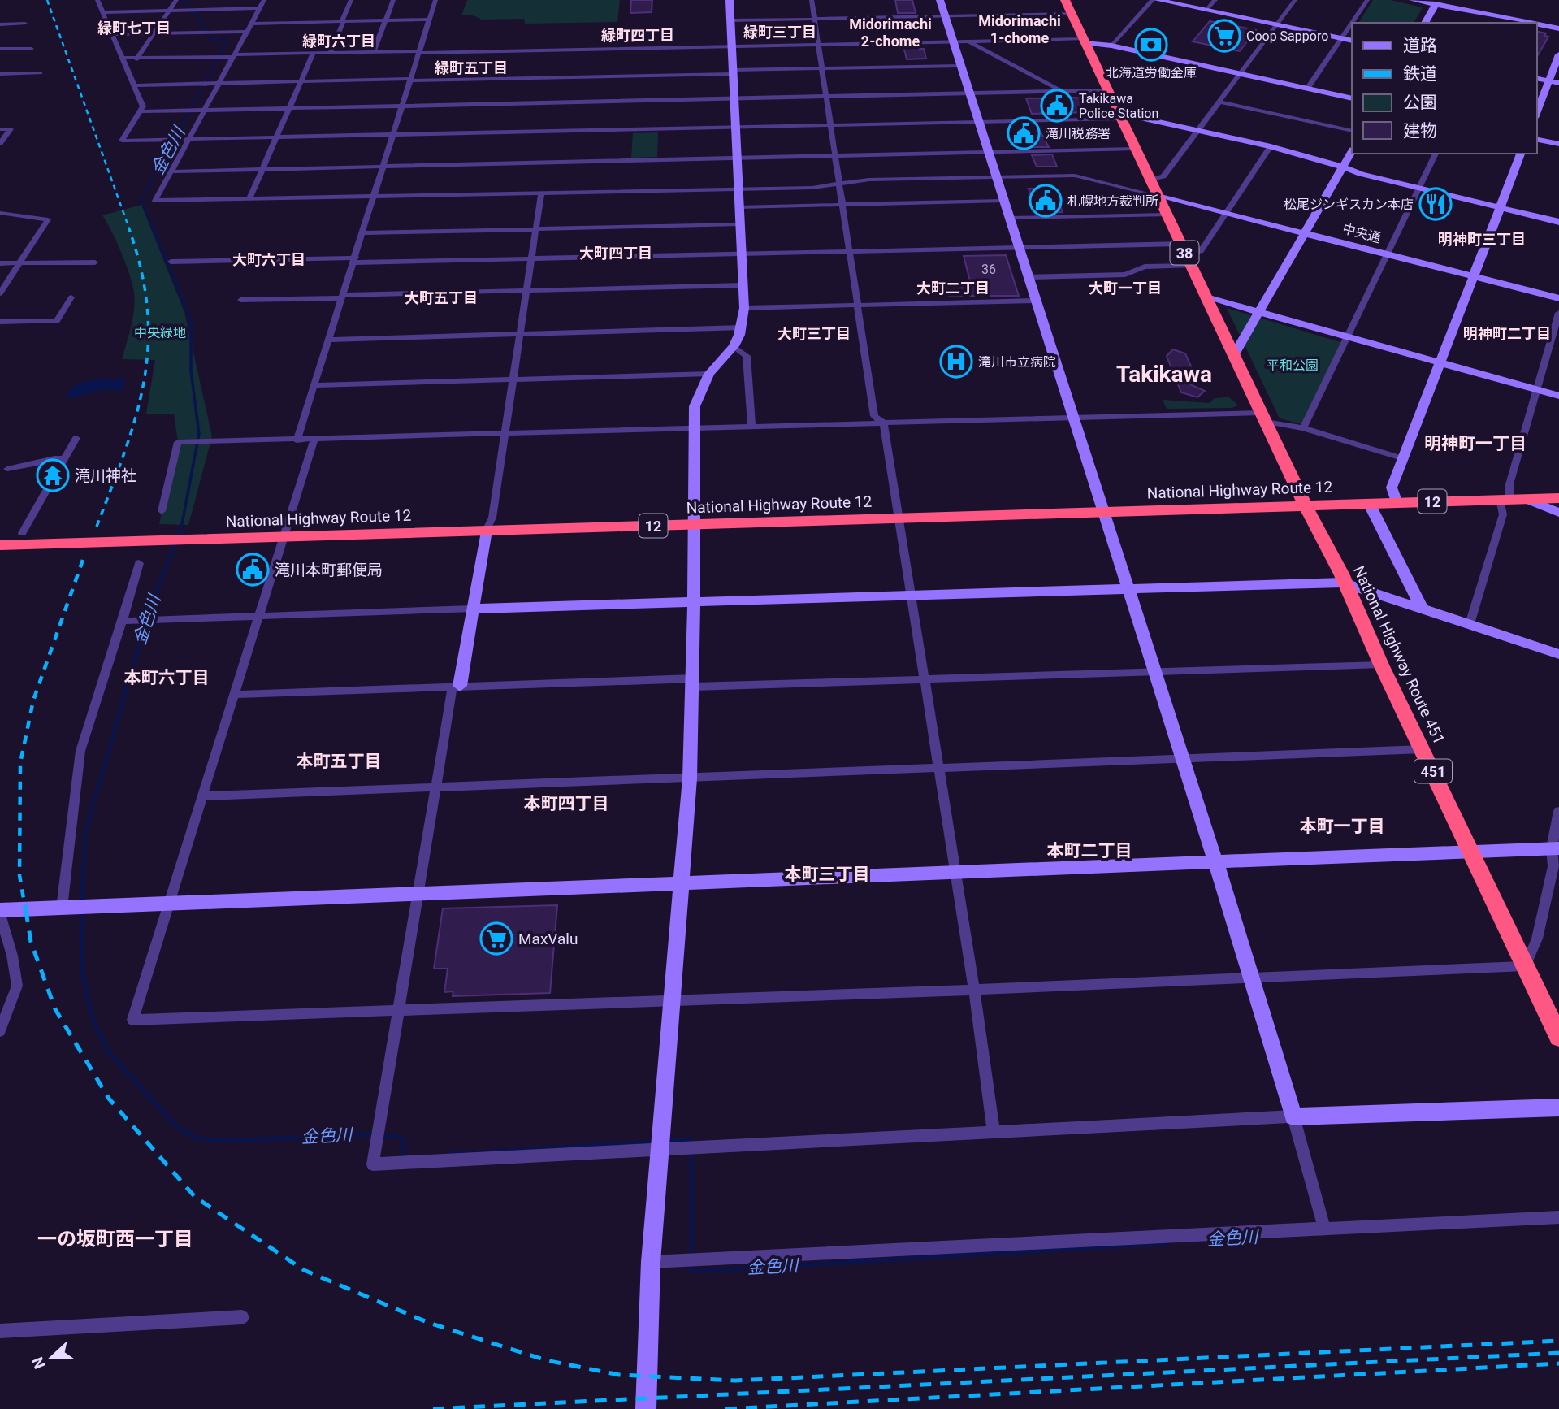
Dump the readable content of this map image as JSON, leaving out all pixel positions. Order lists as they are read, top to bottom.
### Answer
{
  "streets": {
    "highway": [
      "38",
      "National Highway Route 12",
      "12",
      "National Highway Route 451",
      "451"
    ],
    "street": ["中央通"]
  },
  "crossings": [
    ["中央通", "38"],
    ["38", "National Highway Route 12"],
    ["38", "National Highway Route 451"],
    ["National Highway Route 12", "National Highway Route 451"]
  ],
  "districts": [
    "Midorimachi 1-chome",
    "Midorimachi 2-chome",
    "緑町七丁目",
    "緑町三丁目",
    "緑町四丁目",
    "緑町六丁目",
    "緑町五丁目",
    "明神町三丁目",
    "大町四丁目",
    "大町六丁目",
    "大町二丁目",
    "大町一丁目",
    "大町五丁目",
    "大町三丁目",
    "明神町二丁目",
    "Takikawa",
    "明神町一丁目",
    "本町六丁目",
    "本町五丁目",
    "本町四丁目",
    "本町一丁目",
    "本町二丁目",
    "本町三丁目",
    "一の坂町西一丁目"
  ],
  "water": ["金色川"],
  "parks": ["中央緑地", "平和公園"],
  "places": {
    "supermarket": ["Coop Sapporo", "MaxValu"],
    "bank": ["北海道労働金庫"],
    "public building": [
      "Takikawa Police Station",
      "滝川税務署",
      "札幌地方裁判所",
      "滝川本町郵便局"
    ],
    "restaurant": ["松尾ジンギスカン本店"],
    "hospital": ["滝川市立病院"],
    "temple": ["滝川神社"]
  },
  "house_numbers": ["36"],
  "legend": [
    "道路",
    "鉄道",
    "公園",
    "建物"
  ],
  "north": "left"
}
